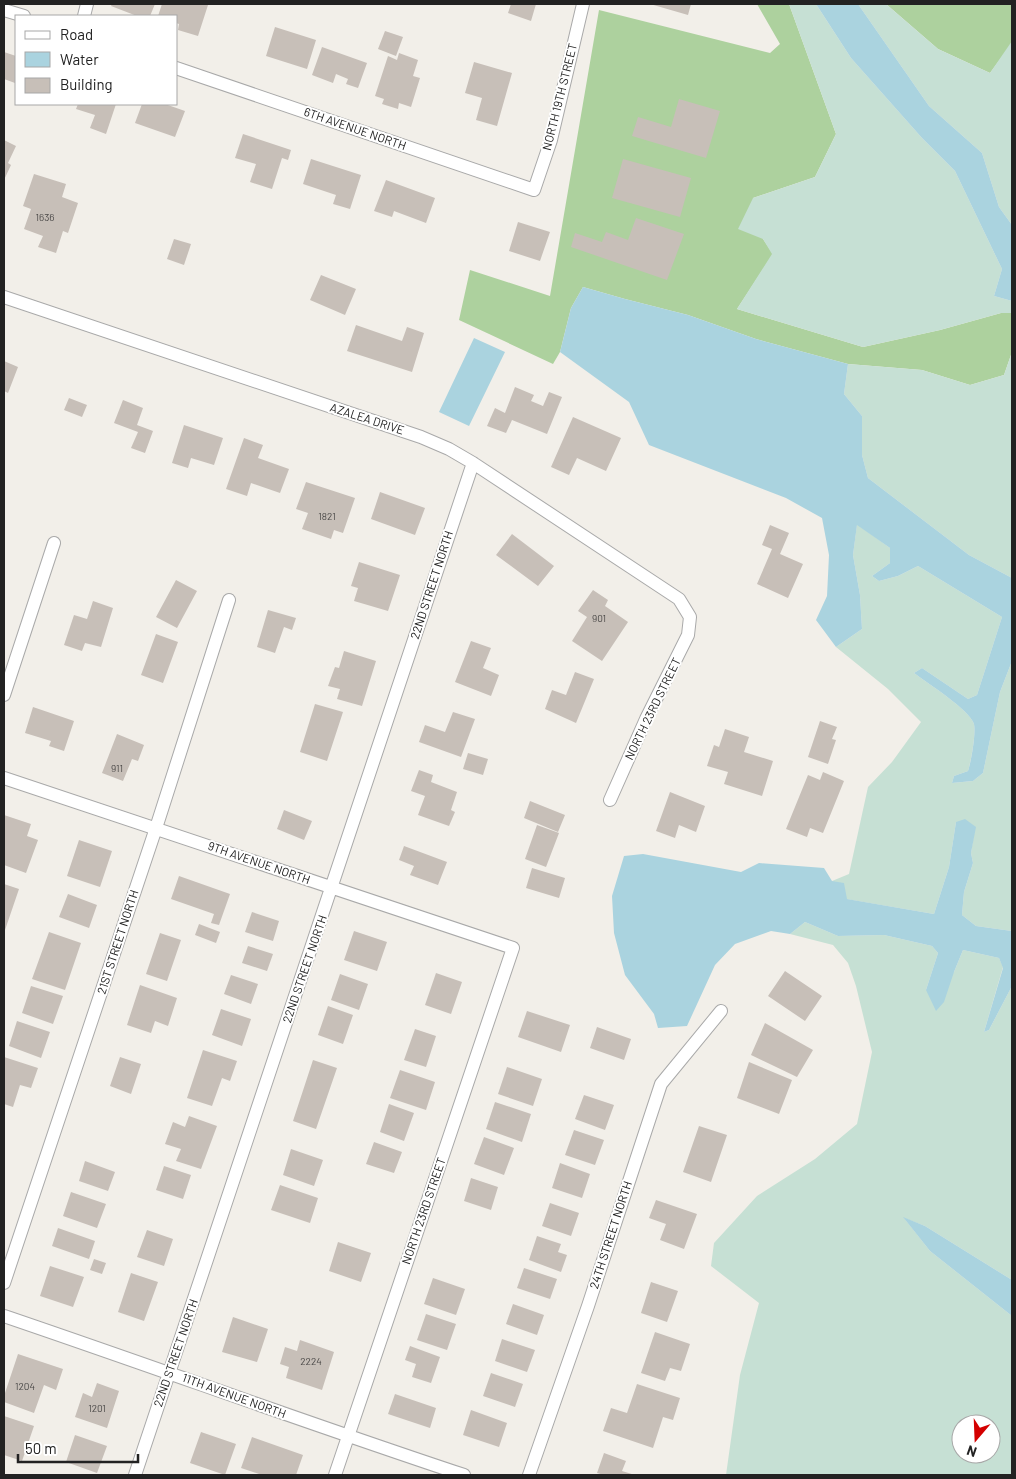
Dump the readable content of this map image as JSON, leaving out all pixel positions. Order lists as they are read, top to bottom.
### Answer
{
  "streets": {
    "street": [
      "NORTH 19TH STREET",
      "6TH AVENUE NORTH",
      "AZALEA DRIVE",
      "22ND STREET NORTH",
      "NORTH 23RD STREET",
      "9TH AVENUE NORTH",
      "21ST STREET NORTH",
      "24TH STREET NORTH",
      "11TH AVENUE NORTH"
    ]
  },
  "crossings": [
    ["NORTH 19TH STREET", "6TH AVENUE NORTH"],
    ["AZALEA DRIVE", "22ND STREET NORTH"],
    ["AZALEA DRIVE", "NORTH 23RD STREET"],
    ["22ND STREET NORTH", "9TH AVENUE NORTH"],
    ["22ND STREET NORTH", "11TH AVENUE NORTH"],
    ["NORTH 23RD STREET", "9TH AVENUE NORTH"],
    ["NORTH 23RD STREET", "11TH AVENUE NORTH"],
    ["9TH AVENUE NORTH", "21ST STREET NORTH"]
  ],
  "house_numbers": [
    "1636",
    "1821",
    "901",
    "911",
    "2224",
    "1204",
    "1201"
  ],
  "legend": ["Road", "Water", "Building"],
  "scale_bar": "50 m",
  "north": "bottom"
}
